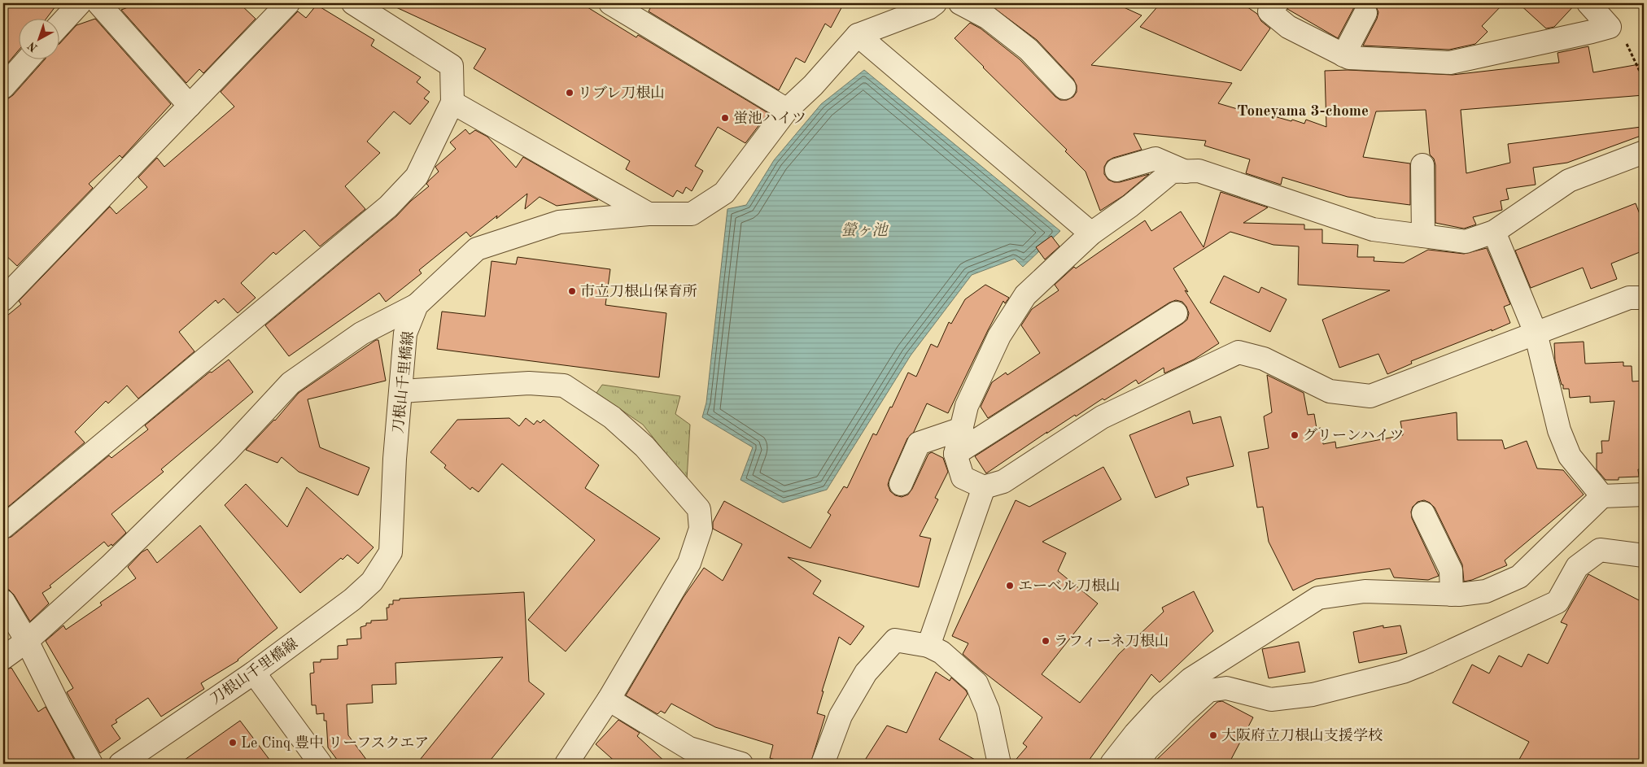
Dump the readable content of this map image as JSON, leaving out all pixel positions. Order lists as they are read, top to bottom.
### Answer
{
  "streets": {
    "street": ["刀根山千里橋線"]
  },
  "districts": ["Toneyama 3-chome"],
  "water": ["螢ヶ池"],
  "places": [
    "リブレ刀根山",
    "蛍池ハイツ",
    "市立刀根山保育所",
    "グリーンハイツ",
    "エーベル刀根山",
    "ラフィーネ刀根山",
    "大阪府立刀根山支援学校",
    "Le Cinq 豊中 リーフスクエア"
  ],
  "north": "bottom left"
}
